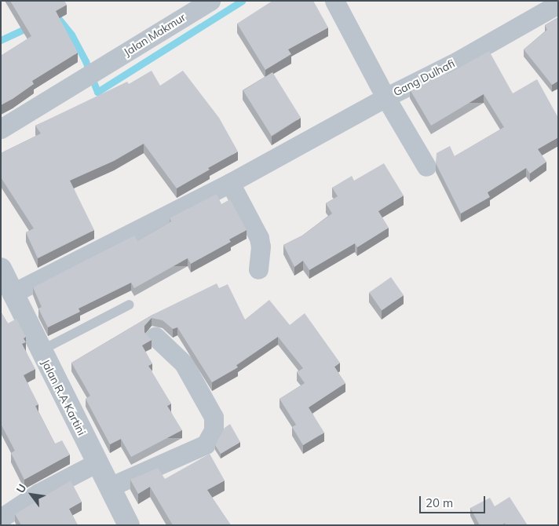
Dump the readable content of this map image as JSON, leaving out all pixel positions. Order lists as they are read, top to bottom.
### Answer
{
  "streets": {
    "street": ["Jalan Makmur", "Gang Dulhafi", "Jalan R.A Kartini"]
  },
  "scale_bar": "20 m",
  "north": "top left"
}
